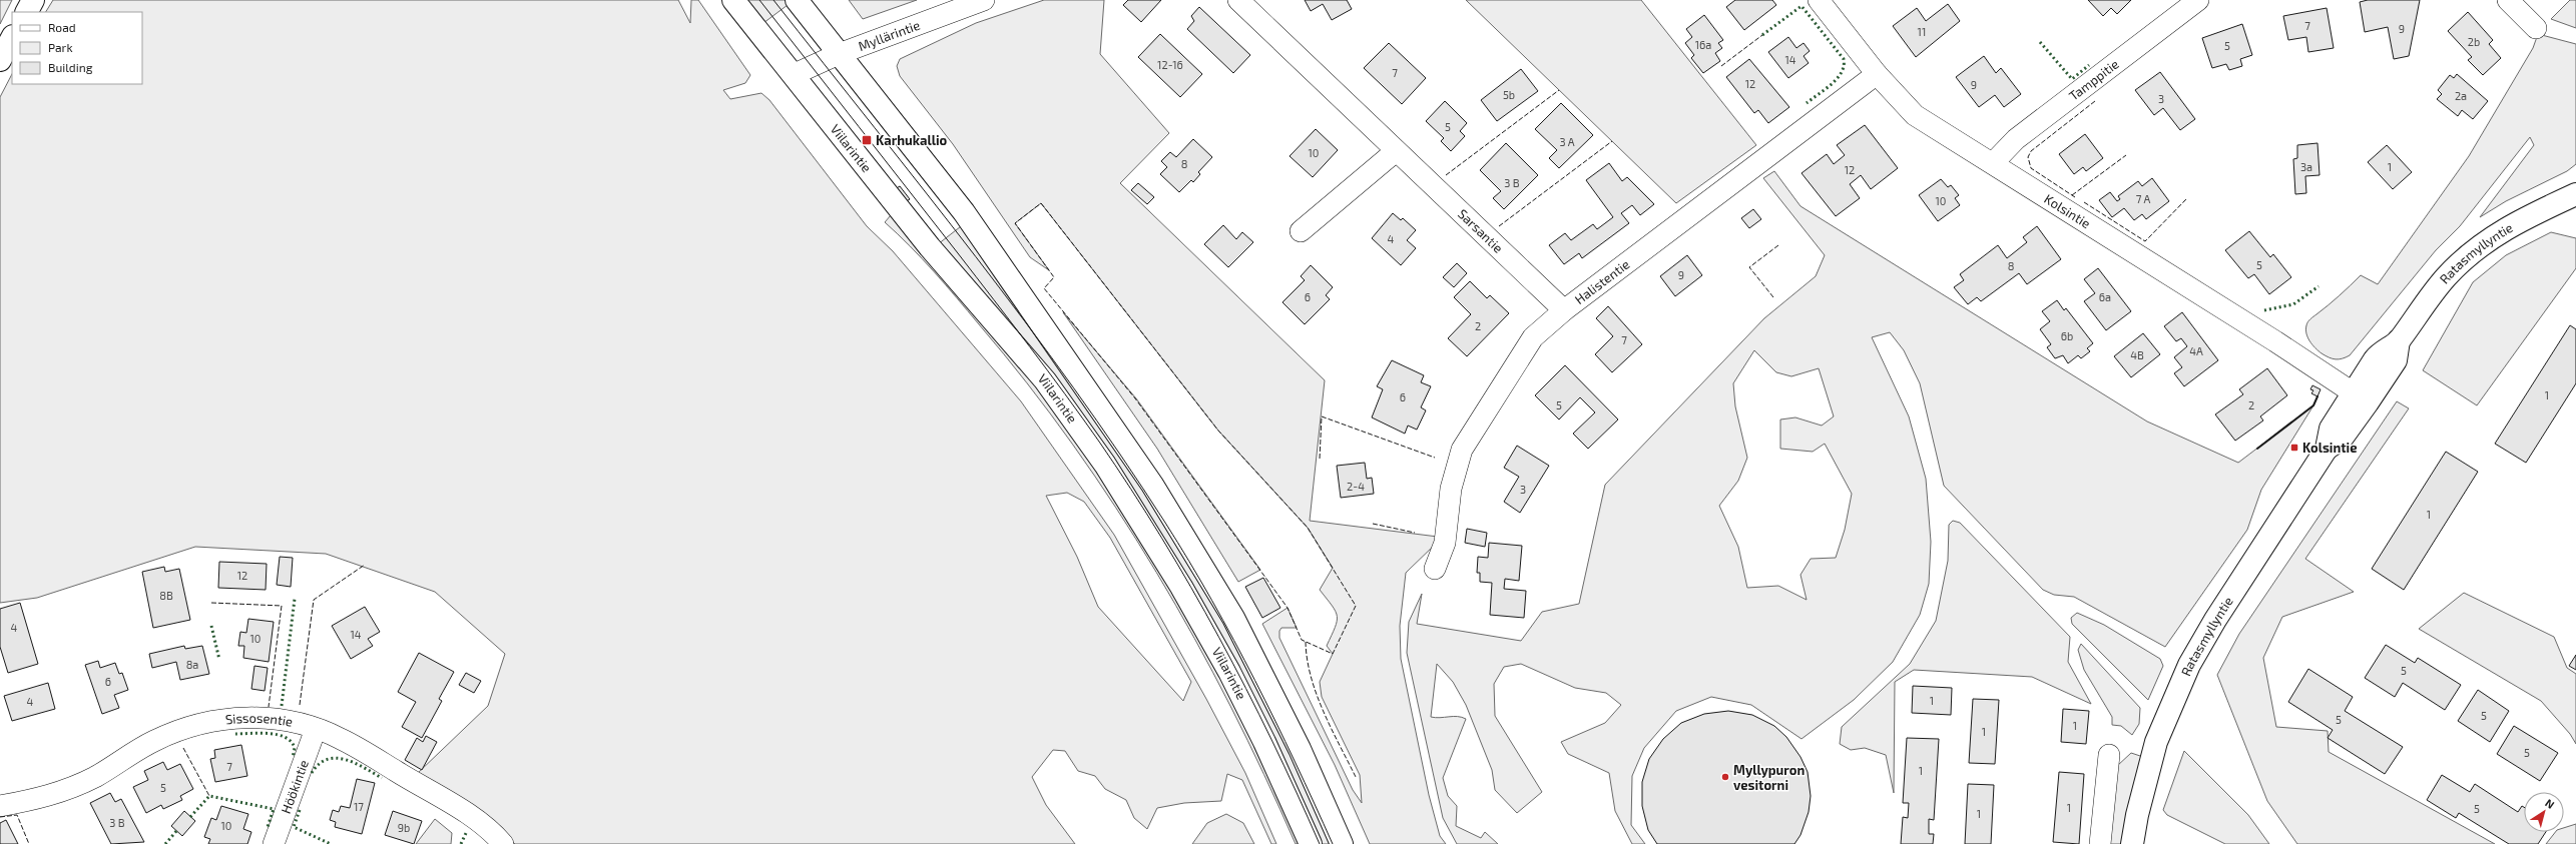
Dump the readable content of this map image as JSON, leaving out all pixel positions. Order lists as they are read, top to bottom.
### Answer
{
  "streets": {
    "main road": ["Viilarintie", "Ratasmyllyntie"],
    "street": [
      "Myllärintie",
      "Tamppitie",
      "Kolsintie",
      "Sarsantie",
      "Halistentie",
      "Sissosentie",
      "Höökintie"
    ]
  },
  "crossings": [
    ["Myllärintie", "Viilarintie"],
    ["Tamppitie", "Kolsintie"],
    ["Kolsintie", "Ratasmyllyntie"],
    ["Kolsintie", "Halistentie"],
    ["Sarsantie", "Halistentie"],
    ["Sissosentie", "Höökintie"]
  ],
  "places": {
    "transit": ["Karhukallio", "Kolsintie"],
    "other": ["Myllypuron vesitorni"]
  },
  "house_numbers": [
    "7",
    "9",
    "11",
    "2b",
    "16a",
    "5",
    "14",
    "12-16",
    "7",
    "12",
    "9",
    "5b",
    "2a",
    "3",
    "5",
    "3 A",
    "10",
    "8",
    "3a",
    "1",
    "12",
    "3 B",
    "7 A",
    "10",
    "4",
    "5",
    "8",
    "9",
    "6",
    "6a",
    "2",
    "6b",
    "7",
    "4A",
    "4B",
    "1",
    "6",
    "5",
    "2",
    "2-4",
    "3",
    "1",
    "12",
    "8B",
    "4",
    "14",
    "10",
    "8a",
    "5",
    "6",
    "1",
    "4",
    "5",
    "5",
    "1",
    "1",
    "5",
    "7",
    "1",
    "5",
    "17",
    "1",
    "5",
    "1",
    "3 B",
    "10",
    "9b"
  ],
  "legend": ["Road", "Park", "Building"],
  "north": "top right"
}
